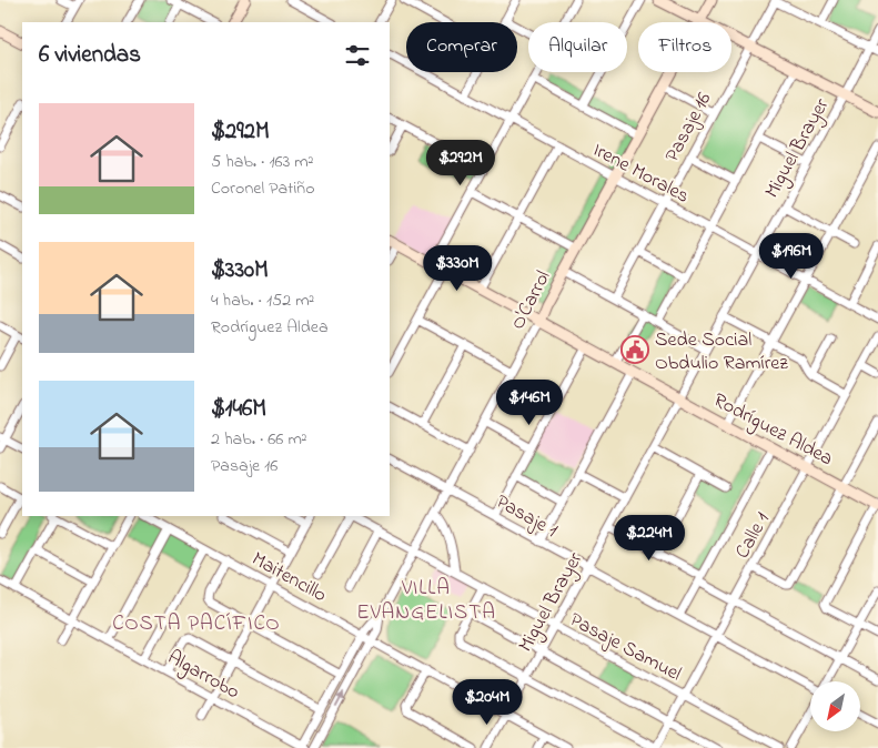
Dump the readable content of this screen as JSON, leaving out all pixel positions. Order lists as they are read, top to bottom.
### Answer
{
  "streets": {
    "street": [
      "Pasaje 16",
      "Miguel Brayer",
      "Irene Morales",
      "O'Carrol",
      "Rodríguez Aldea",
      "Pasaje 1",
      "Calle 1",
      "Maitencillo",
      "Pasaje Samuel",
      "Algarrobo"
    ]
  },
  "crossings": [
    ["Pasaje 16", "Irene Morales"],
    ["Miguel Brayer", "Irene Morales"],
    ["Miguel Brayer", "Rodríguez Aldea"],
    ["Miguel Brayer", "Pasaje 1"],
    ["Miguel Brayer", "Maitencillo"],
    ["Miguel Brayer", "Pasaje Samuel"],
    ["Irene Morales", "O'Carrol"],
    ["O'Carrol", "Rodríguez Aldea"],
    ["O'Carrol", "Pasaje 1"],
    ["O'Carrol", "Maitencillo"],
    ["O'Carrol", "Pasaje Samuel"],
    ["O'Carrol", "Algarrobo"],
    ["Rodríguez Aldea", "Calle 1"],
    ["Pasaje 1", "Calle 1"],
    ["Calle 1", "Pasaje Samuel"]
  ],
  "districts": ["VILLA EVANGELISTA", "COSTA PACÍFICO"],
  "places": {
    "public building": ["Sede Social Obdulio Ramírez"]
  },
  "north": "bottom left",
  "page": {
    "chip": ["Comprar", "Alquilar", "Filtros"],
    "heading": "6 viviendas",
    "list": [
      {
        "name": "$292M",
        "note": "5 hab. · 163 m² · Coronel Patiño"
      },
      {
        "name": "$330M",
        "note": "4 hab. · 152 m² · Rodríguez Aldea"
      },
      {
        "name": "$146M",
        "note": "2 hab. · 66 m² · Pasaje 16"
      }
    ],
    "price": [
      "$292M",
      "$196M",
      "$330M",
      "$146M",
      "$224M",
      "$204M"
    ]
  }
}
